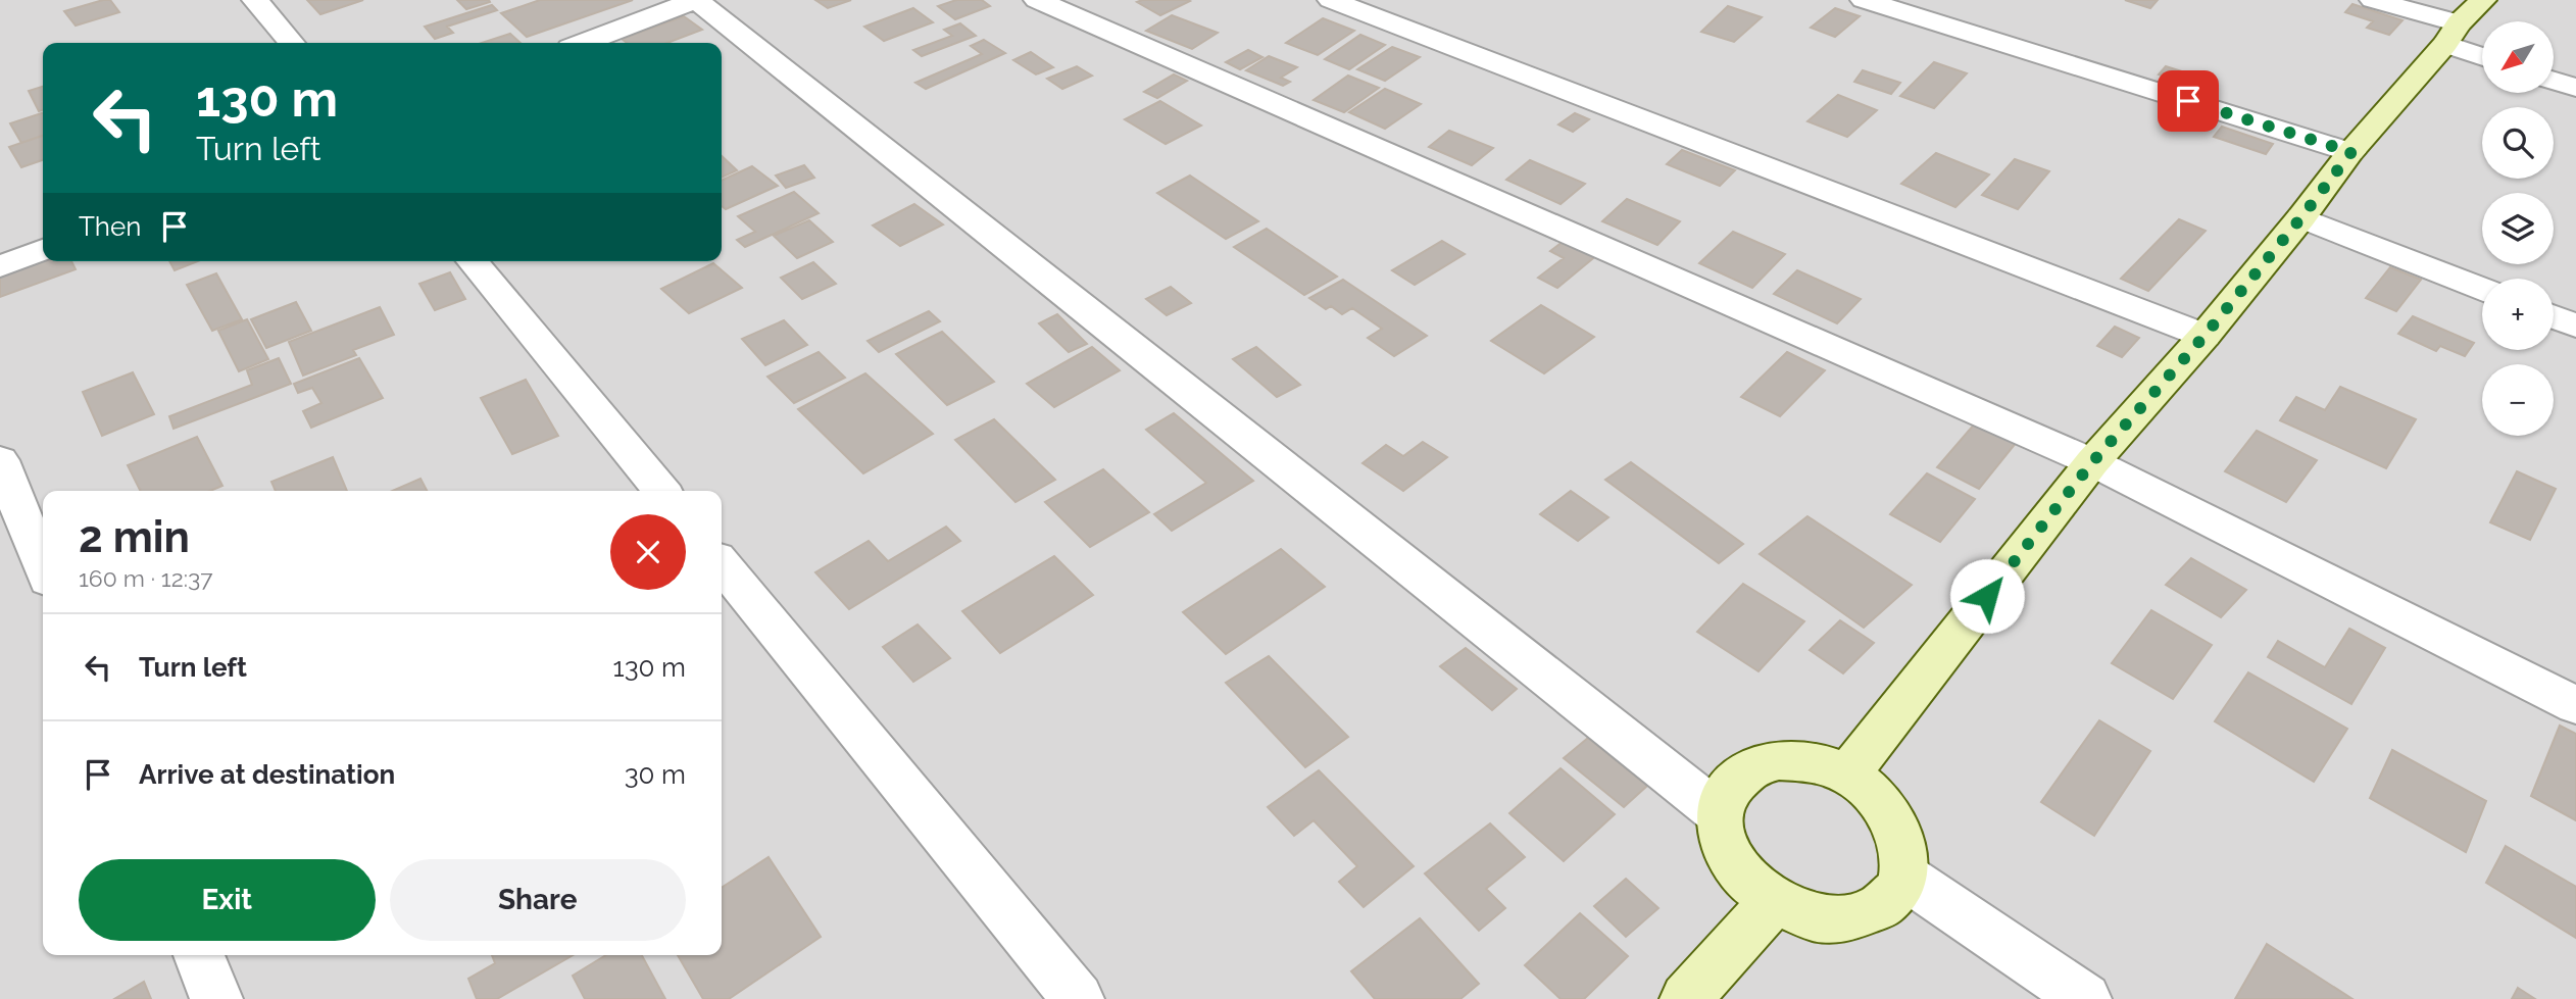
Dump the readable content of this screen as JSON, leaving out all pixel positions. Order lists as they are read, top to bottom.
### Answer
{
  "north": "bottom left",
  "page": {
    "map_buttons": ["+", "−"],
    "turn": ["130 m", "Turn left"],
    "then": "Then",
    "heading": ["2 min", "160 m · 12:37"],
    "list": [
      {
        "name": "Turn left",
        "value": "130 m"
      },
      {
        "name": "Arrive at destination",
        "value": "30 m"
      }
    ],
    "buttons": ["Exit", "Share"]
  }
}
